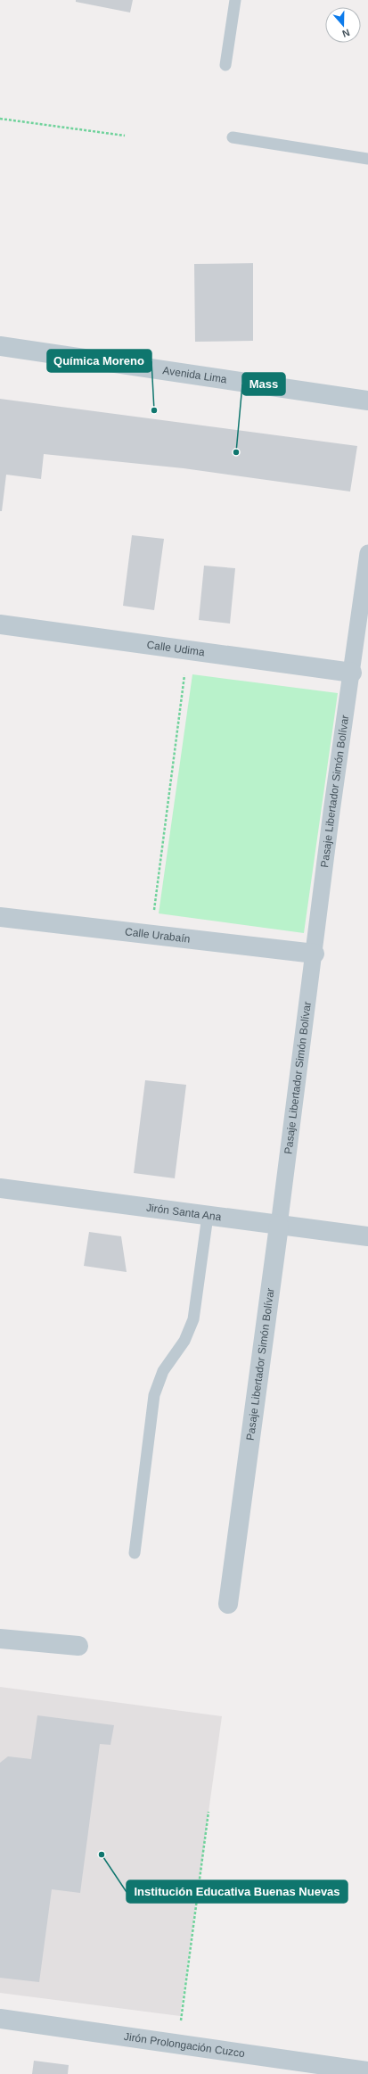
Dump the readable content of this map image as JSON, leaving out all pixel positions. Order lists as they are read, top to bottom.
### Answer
{
  "streets": {
    "street": [
      "Avenida Lima",
      "Calle Udima",
      "Pasaje Libertador Simón Bolívar",
      "Calle Urabaín",
      "Jirón Santa Ana",
      "Jirón Prolongación Cuzco"
    ]
  },
  "crossings": [
    ["Calle Udima", "Pasaje Libertador Simón Bolívar"],
    ["Pasaje Libertador Simón Bolívar", "Calle Urabaín"],
    ["Pasaje Libertador Simón Bolívar", "Jirón Santa Ana"]
  ],
  "places": ["Química Moreno", "Mass", "Institución Educativa Buenas Nuevas"],
  "north": "bottom"
}
